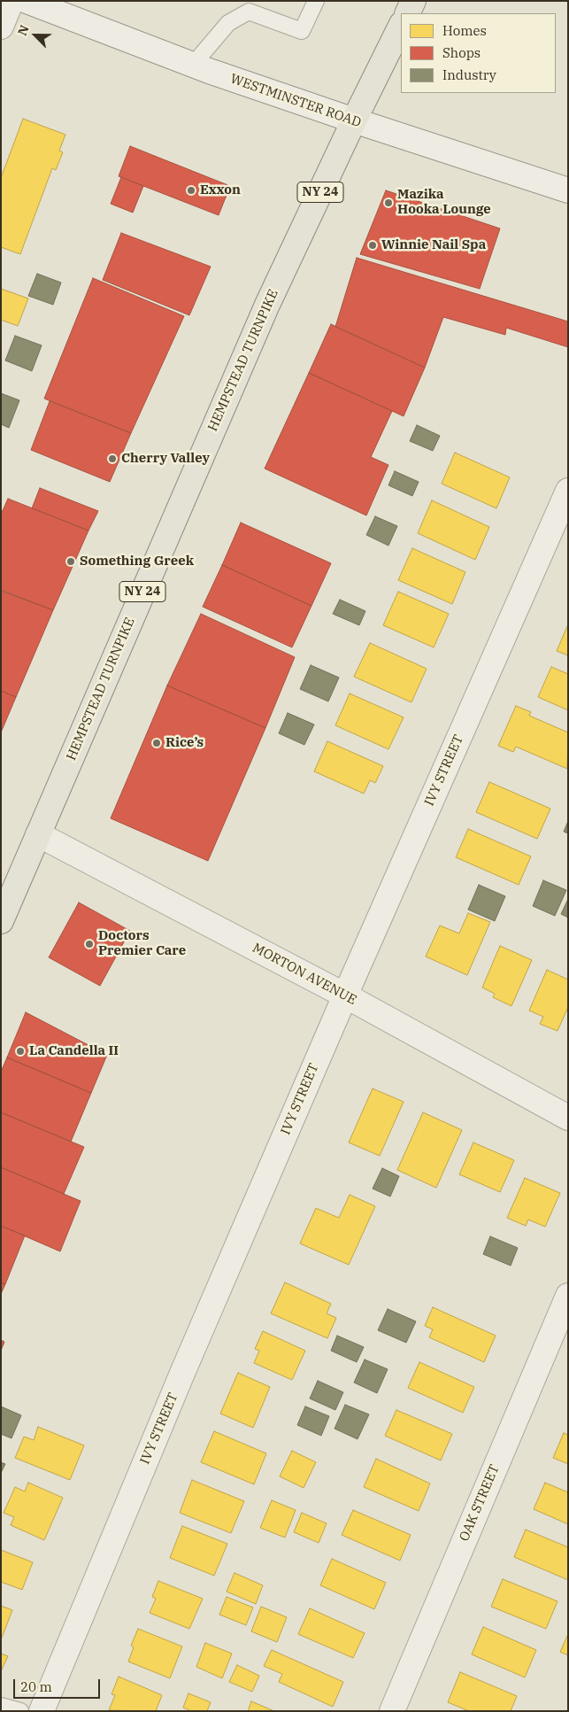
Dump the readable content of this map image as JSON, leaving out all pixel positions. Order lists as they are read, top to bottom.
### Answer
{
  "streets": {
    "main road": ["NY 24", "HEMPSTEAD TURNPIKE"],
    "street": [
      "WESTMINSTER ROAD",
      "IVY STREET",
      "MORTON AVENUE",
      "OAK STREET"
    ]
  },
  "crossings": [
    ["WESTMINSTER ROAD", "HEMPSTEAD TURNPIKE"],
    ["HEMPSTEAD TURNPIKE", "MORTON AVENUE"],
    ["IVY STREET", "MORTON AVENUE"]
  ],
  "places": [
    "Exxon",
    "Mazika Hooka Lounge",
    "Winnie Nail Spa",
    "Cherry Valley",
    "Something Greek",
    "Rice’s",
    "Doctors Premier Care",
    "La Candella II"
  ],
  "legend": ["Homes", "Shops", "Industry"],
  "scale_bar": "20 m",
  "north": "top left"
}
